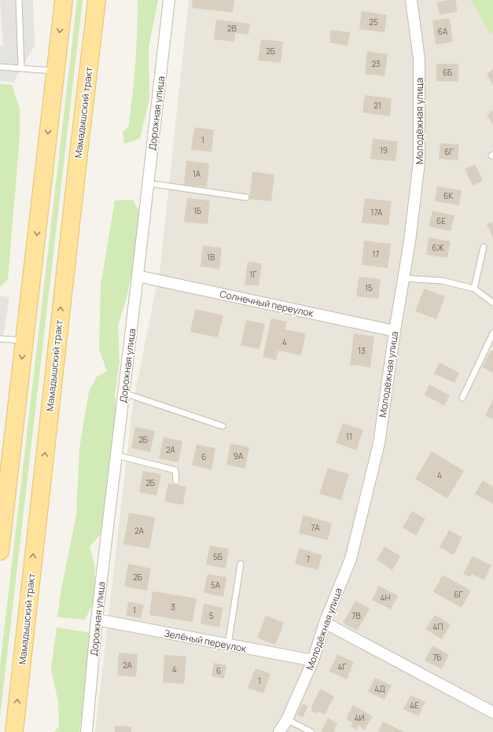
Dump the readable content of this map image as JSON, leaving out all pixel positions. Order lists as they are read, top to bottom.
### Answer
{
  "streets": {
    "main road": ["Мамадышский тракт"],
    "street": [
      "Дорожная улица",
      "Молодёжная улица",
      "Солнечный переулок",
      "Зелёный переулок"
    ]
  },
  "crossings": [
    ["Дорожная улица", "Солнечный переулок"],
    ["Дорожная улица", "Зелёный переулок"],
    ["Молодёжная улица", "Солнечный переулок"],
    ["Молодёжная улица", "Зелёный переулок"]
  ],
  "house_numbers": [
    "25",
    "2В",
    "6А",
    "2Б",
    "23",
    "6Б",
    "21",
    "1",
    "19",
    "6Г",
    "1А",
    "6К",
    "1Б",
    "17А",
    "6Е",
    "6Ж",
    "17",
    "1В",
    "1Г",
    "15",
    "4",
    "13",
    "11",
    "2Б",
    "2А",
    "9А",
    "6",
    "4",
    "2Б",
    "7А",
    "2A",
    "5Б",
    "7",
    "2Б",
    "5А",
    "6Г",
    "4Н",
    "3",
    "1",
    "5",
    "7В",
    "4П",
    "7Б",
    "2А",
    "4Г",
    "4",
    "6",
    "1",
    "4Д",
    "4Е",
    "4И"
  ]
}
